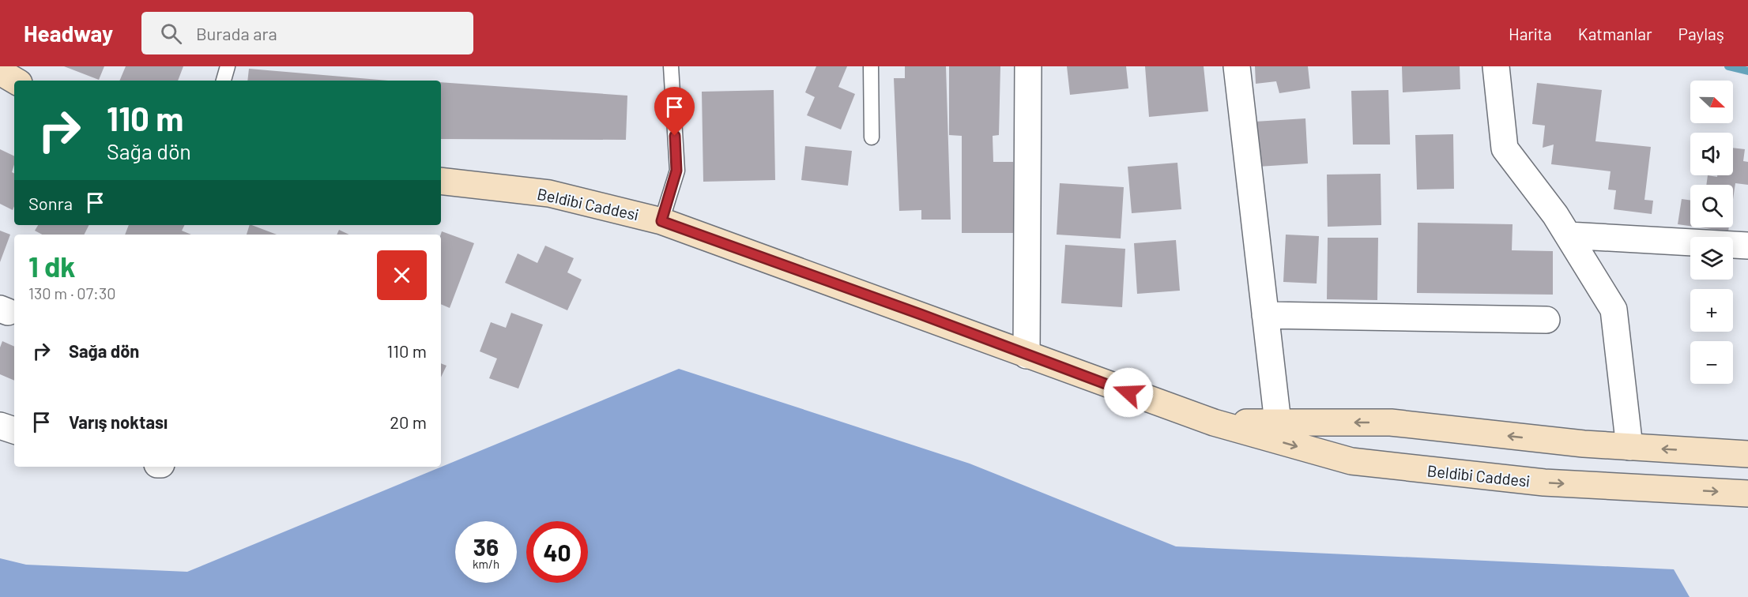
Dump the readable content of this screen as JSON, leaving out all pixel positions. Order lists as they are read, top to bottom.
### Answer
{
  "streets": {
    "street": ["Beldibi Caddesi"]
  },
  "north": "right",
  "page": {
    "header": "Headway",
    "search": "Burada ara",
    "nav": ["Harita", "Katmanlar", "Paylaş"],
    "map_buttons": ["+", "−"],
    "turn": ["110 m", "Sağa dön"],
    "then": "Sonra",
    "heading": ["1 dk", "130 m · 07:30"],
    "list": [
      {
        "name": "Sağa dön",
        "value": "110 m"
      },
      {
        "name": "Varış noktası",
        "value": "20 m"
      }
    ],
    "speed": "36 km/h",
    "limit": "40"
  }
}
